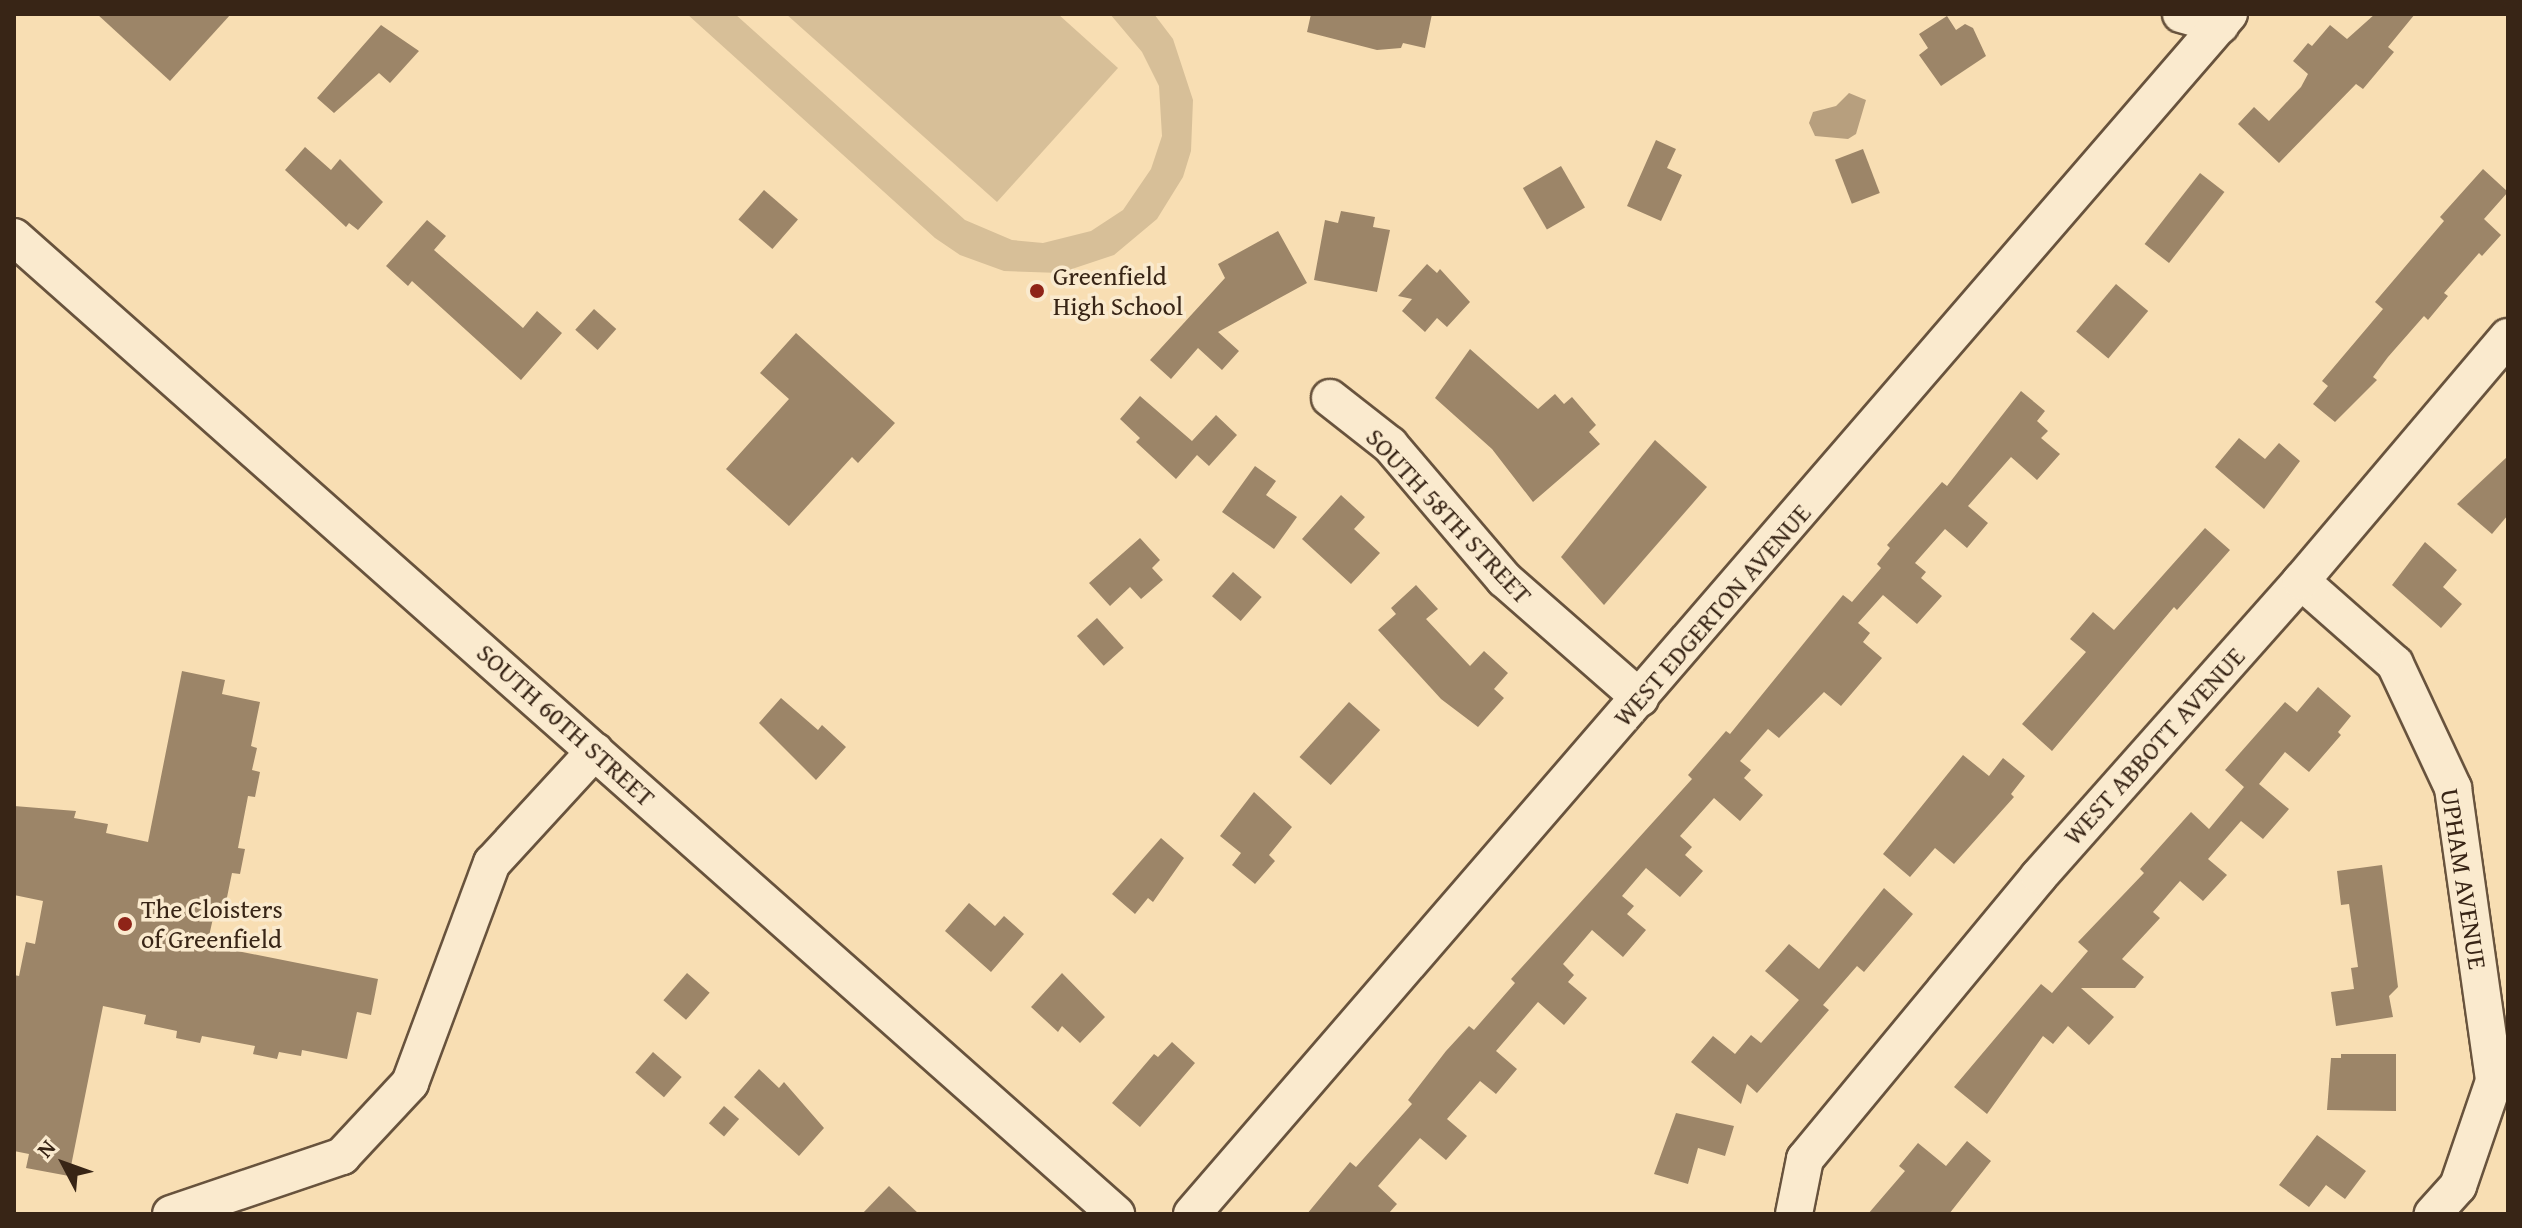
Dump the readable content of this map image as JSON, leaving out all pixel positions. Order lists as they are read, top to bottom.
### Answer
{
  "streets": {
    "street": [
      "SOUTH 58TH STREET",
      "WEST EDGERTON AVENUE",
      "SOUTH 60TH STREET",
      "WEST ABBOTT AVENUE",
      "UPHAM AVENUE"
    ]
  },
  "crossings": [
    ["SOUTH 58TH STREET", "WEST EDGERTON AVENUE"],
    ["WEST ABBOTT AVENUE", "UPHAM AVENUE"]
  ],
  "places": ["Greenfield High School", "The Cloisters of Greenfield"],
  "north": "top left"
}
